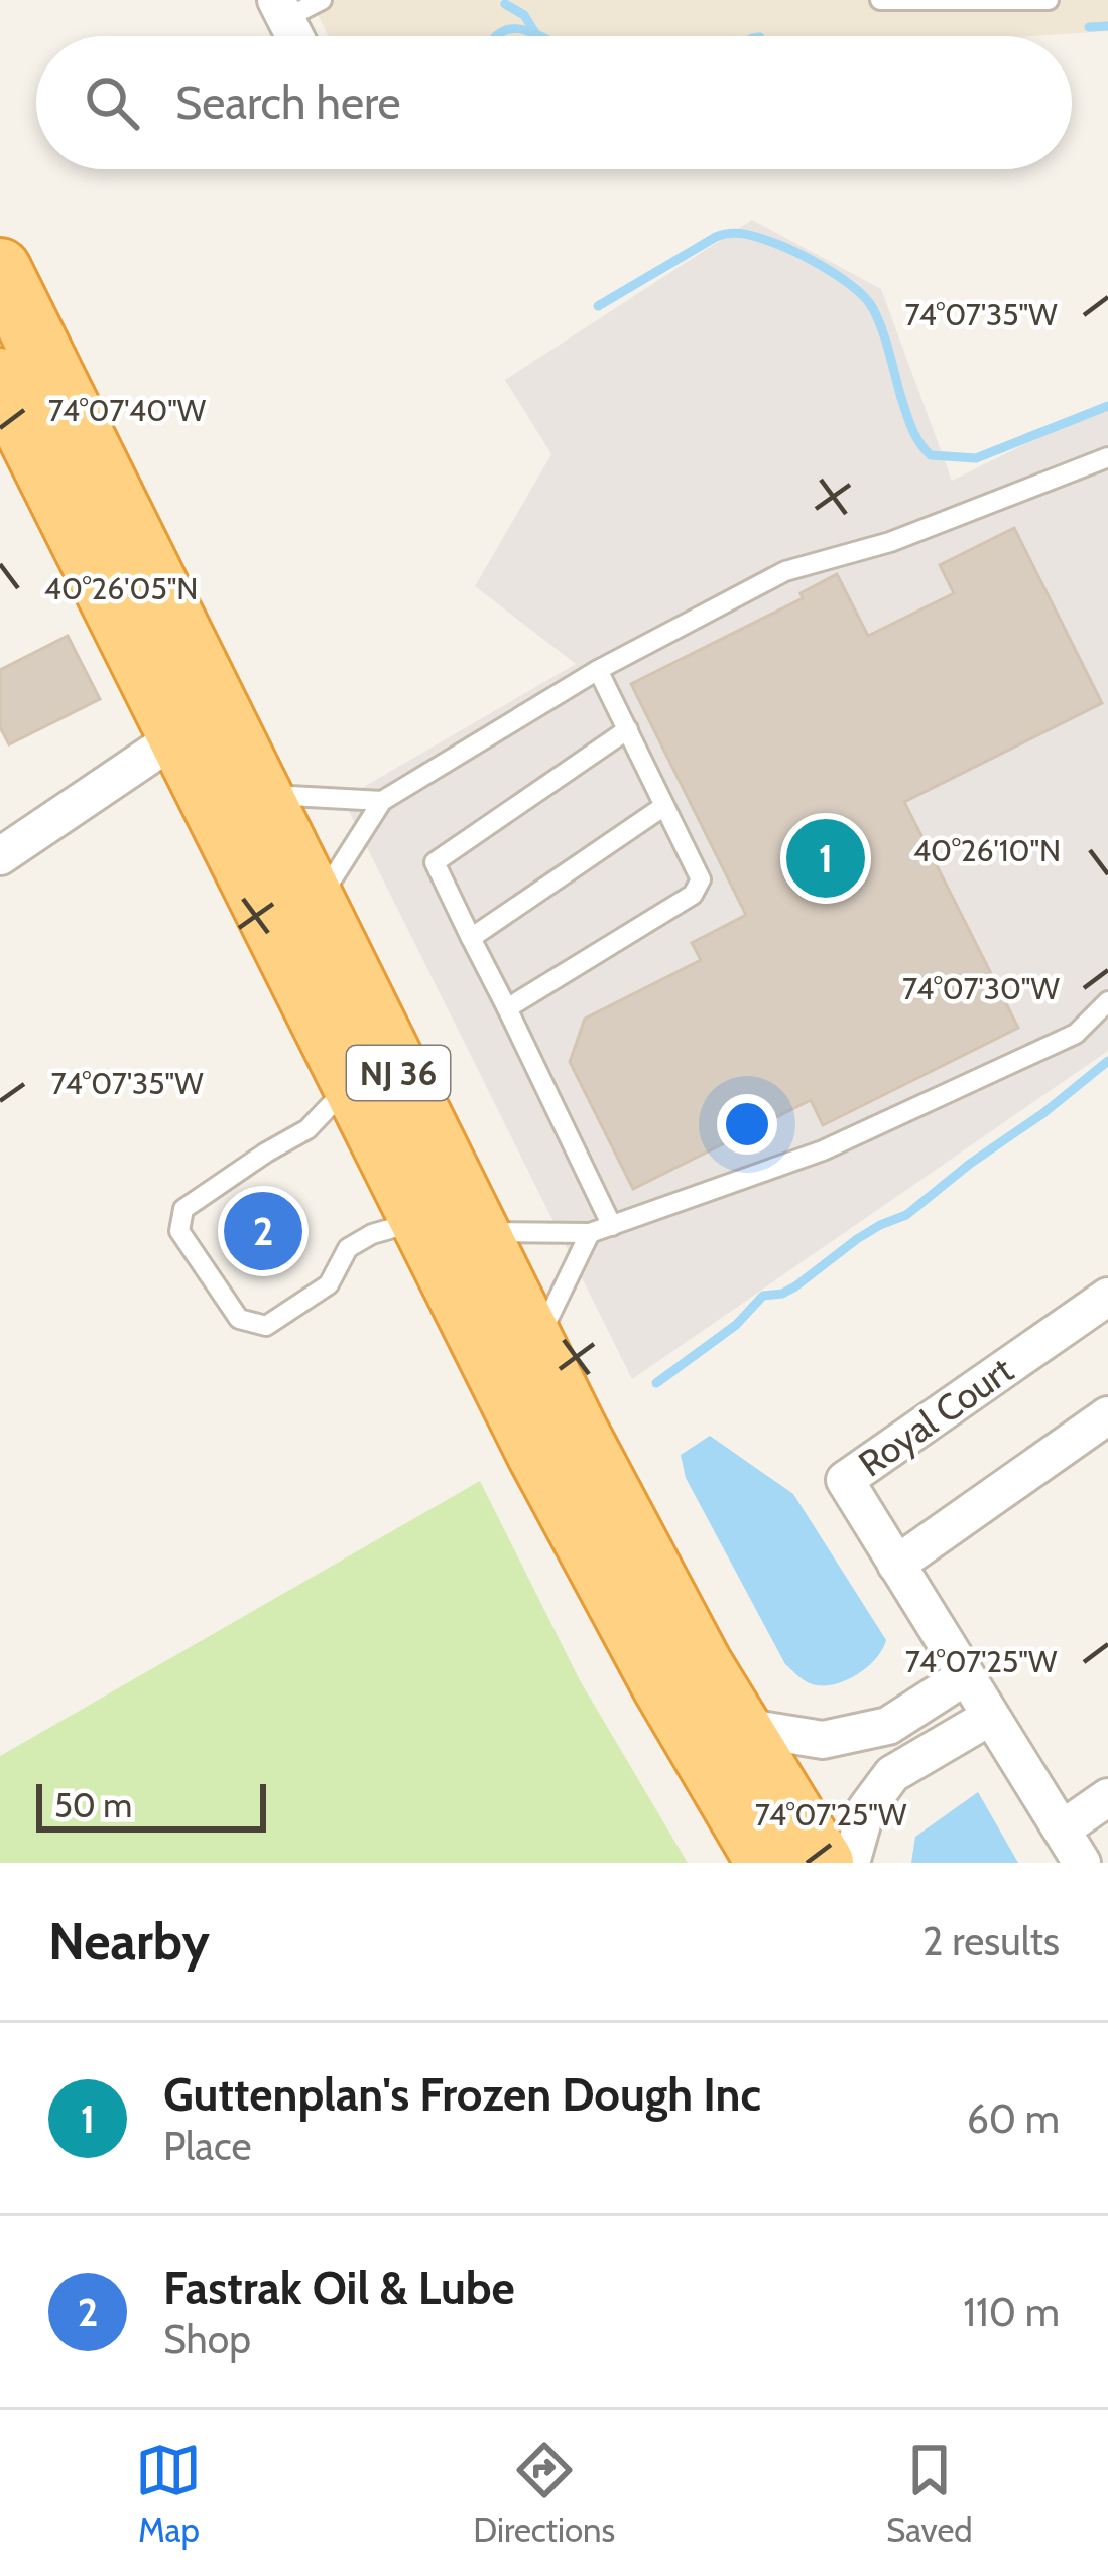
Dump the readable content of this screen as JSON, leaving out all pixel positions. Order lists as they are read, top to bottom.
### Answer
{
  "streets": {
    "highway": ["NJ 36"],
    "street": ["Royal Court"]
  },
  "scale_bar": "50 m",
  "page": {
    "search": "Search here",
    "pins": ["1", "2"],
    "scale": "50 m",
    "heading": ["Nearby", "2 results"],
    "list": [
      {
        "mark": "1",
        "name": "Guttenplan's Frozen Dough Inc",
        "note": "Place",
        "value": "60 m"
      },
      {
        "mark": "2",
        "name": "Fastrak Oil & Lube",
        "note": "Shop",
        "value": "110 m"
      }
    ],
    "nav": ["Map", "Directions", "Saved"]
  },
  "coordinates": [
    "74°07'35\"W",
    "74°07'40\"W",
    "40°26'05\"N",
    "40°26'10\"N",
    "74°07'30\"W",
    "74°07'25\"W"
  ]
}
